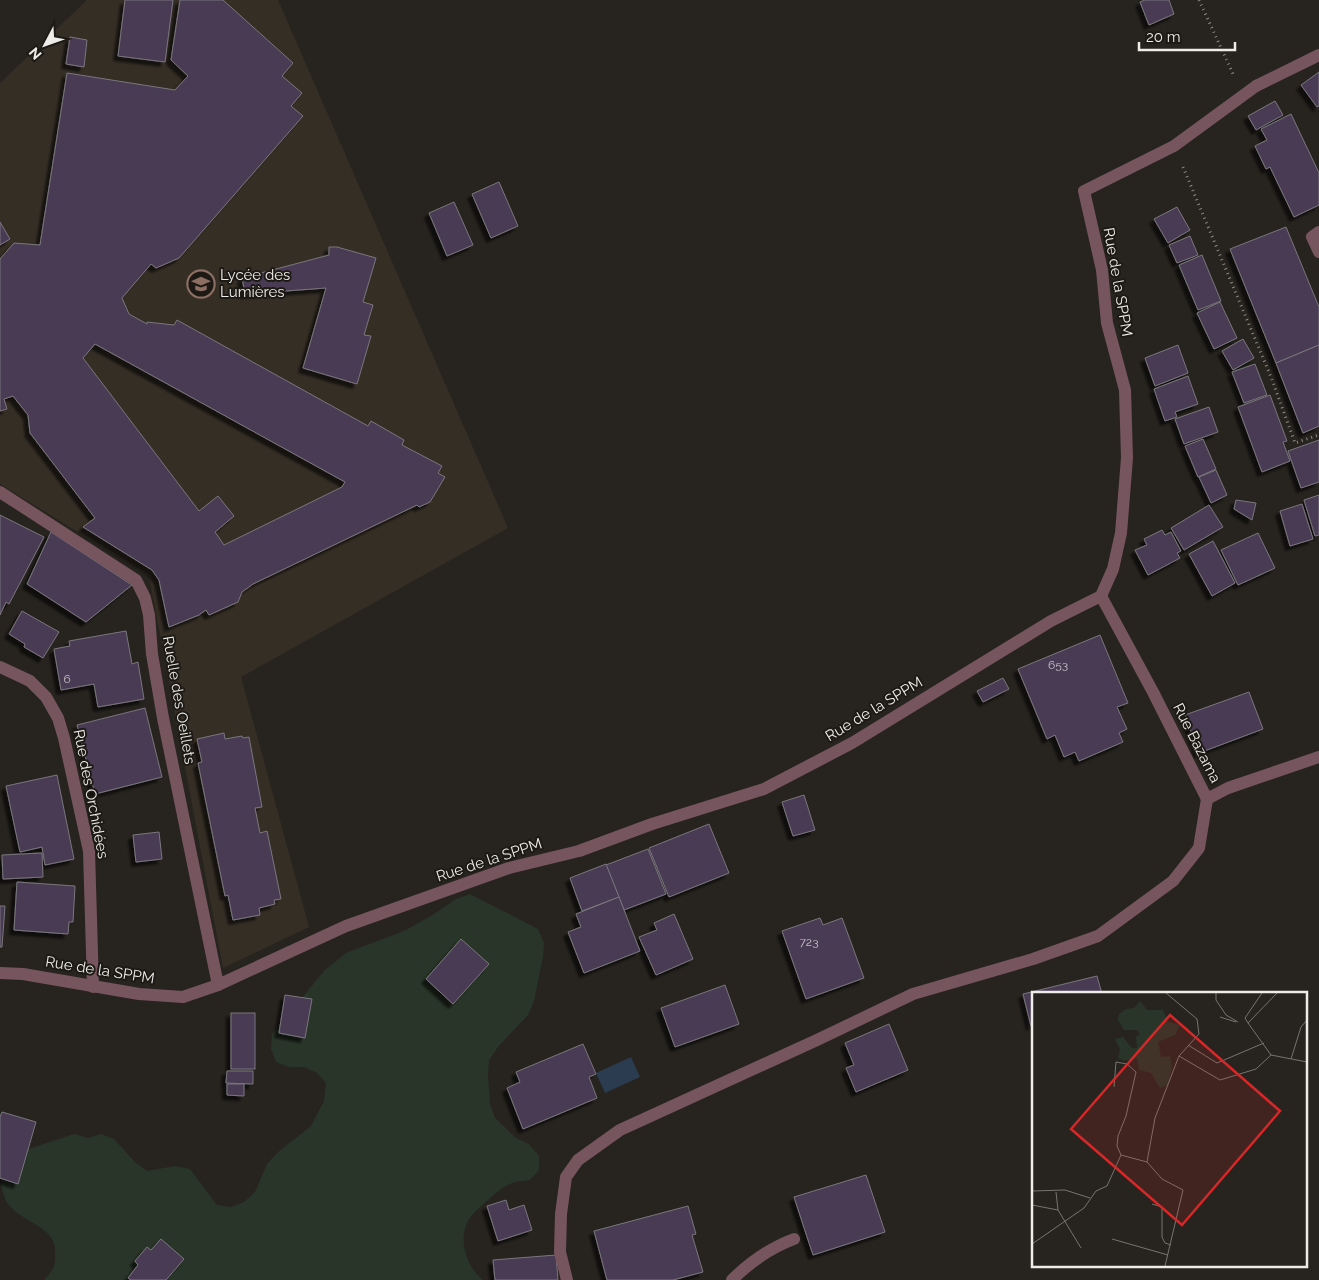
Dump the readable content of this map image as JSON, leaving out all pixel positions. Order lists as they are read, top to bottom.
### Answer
{
  "streets": {
    "street": [
      "Rue de la SPPM",
      "Ruelle des Oeillets",
      "Rue Bazama",
      "Rue des Orchidées"
    ]
  },
  "crossings": [
    ["Rue de la SPPM", "Ruelle des Oeillets"],
    ["Rue de la SPPM", "Rue Bazama"],
    ["Rue de la SPPM", "Rue des Orchidées"]
  ],
  "places": {
    "school or university": ["Lycée des Lumières"]
  },
  "house_numbers": ["653", "6", "723"],
  "scale_bar": "20 m",
  "north": "bottom left"
}
